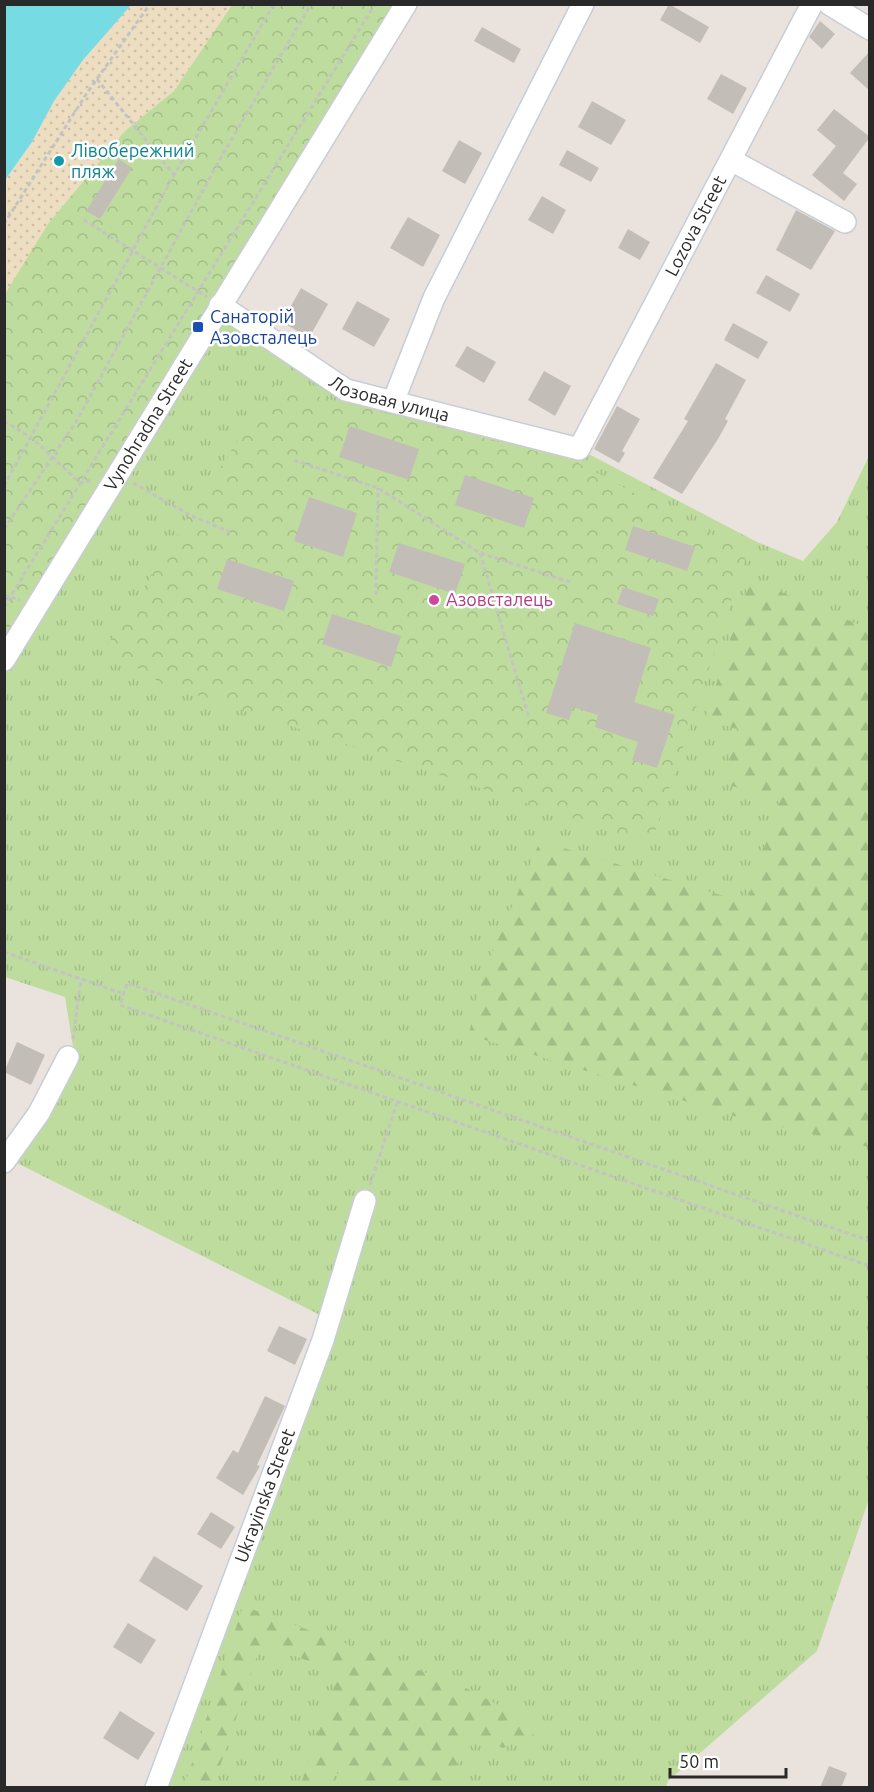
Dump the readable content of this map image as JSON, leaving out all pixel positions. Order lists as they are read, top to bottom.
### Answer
{
  "streets": {
    "street": [
      "Lozova Street",
      "Лозовая улица",
      "Vynohradna Street",
      "Ukrayinska Street"
    ]
  },
  "crossings": [
    ["Lozova Street", "Лозовая улица"],
    ["Лозовая улица", "Vynohradna Street"]
  ],
  "places": {
    "other": ["Лівобережний пляж", "Азовсталець"],
    "transit": ["Санаторій Азовсталець"]
  },
  "scale_bar": "50 m"
}
